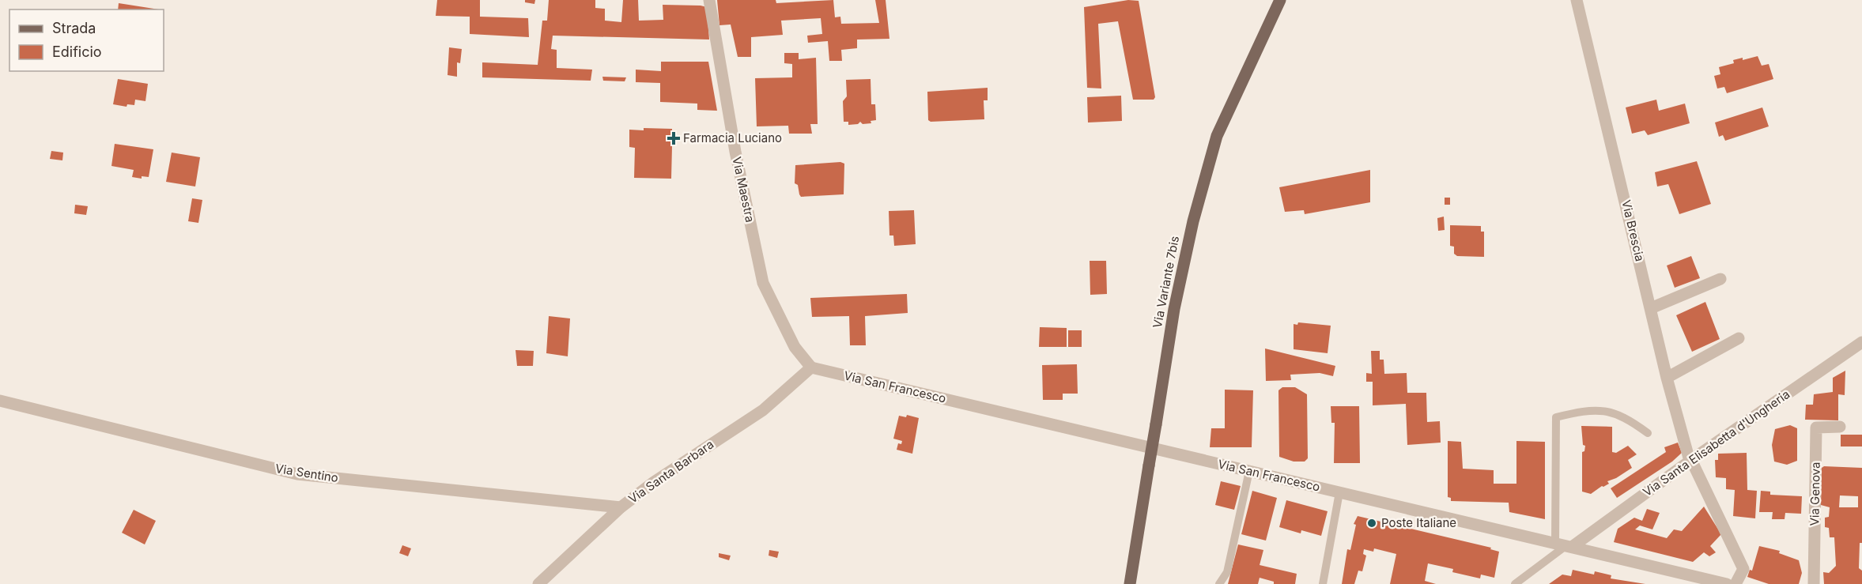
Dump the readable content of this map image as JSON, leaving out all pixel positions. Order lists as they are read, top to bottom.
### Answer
{
  "streets": {
    "main road": ["Via Variante 7bis"],
    "street": [
      "Via Maestra",
      "Via Brescia",
      "Via San Francesco",
      "Via Santa Elisabetta d'Ungheria",
      "Via Santa Barbara",
      "Via Sentino",
      "Via Genova"
    ]
  },
  "crossings": [
    ["Via Maestra", "Via San Francesco"],
    ["Via Maestra", "Via Santa Barbara"],
    ["Via Brescia", "Via Santa Elisabetta d'Ungheria"],
    ["Via San Francesco", "Via Santa Elisabetta d'Ungheria"],
    ["Via San Francesco", "Via Santa Barbara"],
    ["Via Santa Barbara", "Via Sentino"]
  ],
  "places": {
    "health": ["Farmacia Luciano"],
    "other": ["Poste Italiane"]
  },
  "legend": ["Strada", "Edificio"]
}
